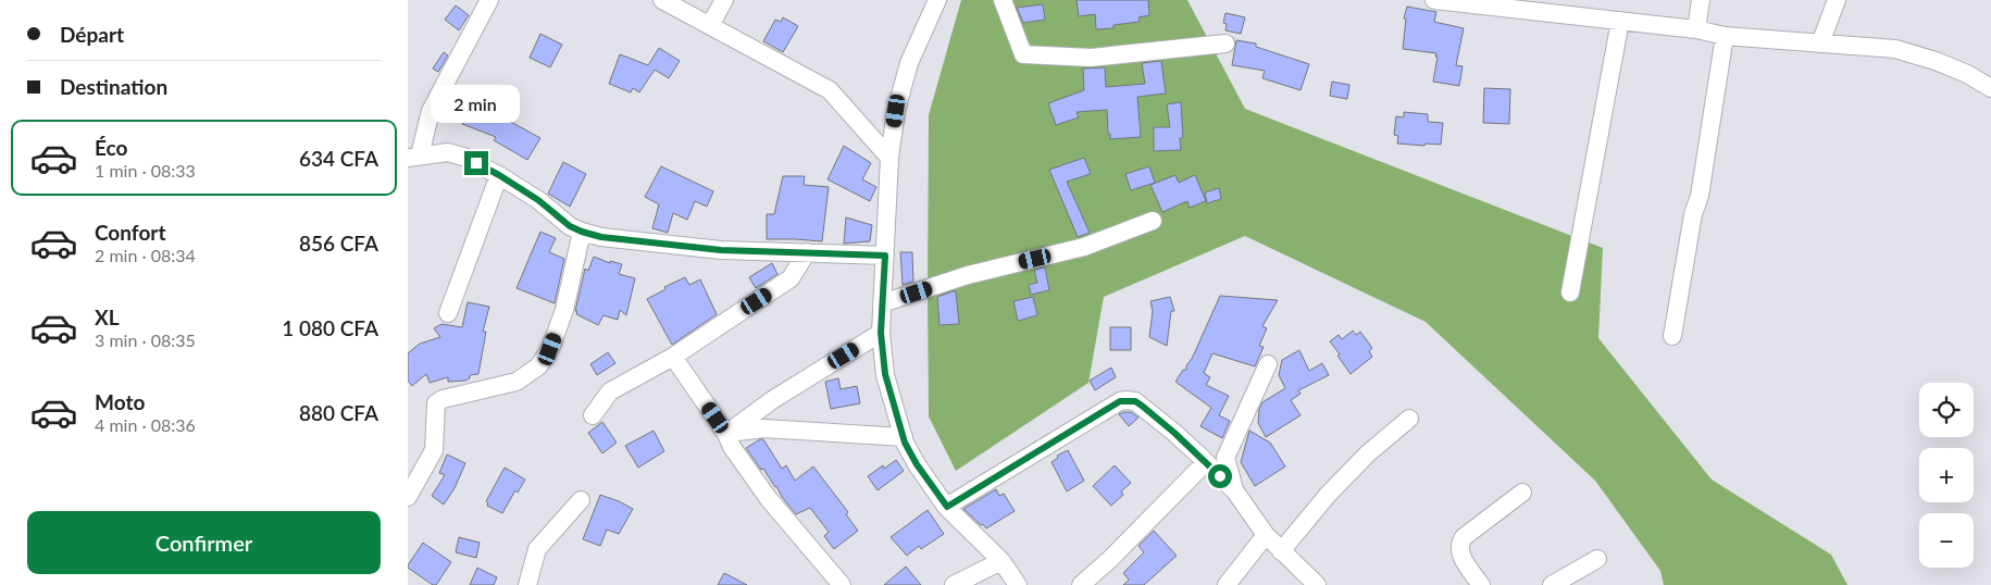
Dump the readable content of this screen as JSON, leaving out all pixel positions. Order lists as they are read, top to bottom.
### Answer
{
  "page": {
    "banner": ["Départ", "Destination"],
    "bubble": "2 min",
    "list": [
      {
        "name": "Éco",
        "note": "1 min · 08:33",
        "value": "634 CFA"
      },
      {
        "name": "Confort",
        "note": "2 min · 08:34",
        "value": "856 CFA"
      },
      {
        "name": "XL",
        "note": "3 min · 08:35",
        "value": "1 080 CFA"
      },
      {
        "name": "Moto",
        "note": "4 min · 08:36",
        "value": "880 CFA"
      }
    ],
    "map_buttons": ["+", "−"],
    "buttons": "Confirmer"
  }
}
